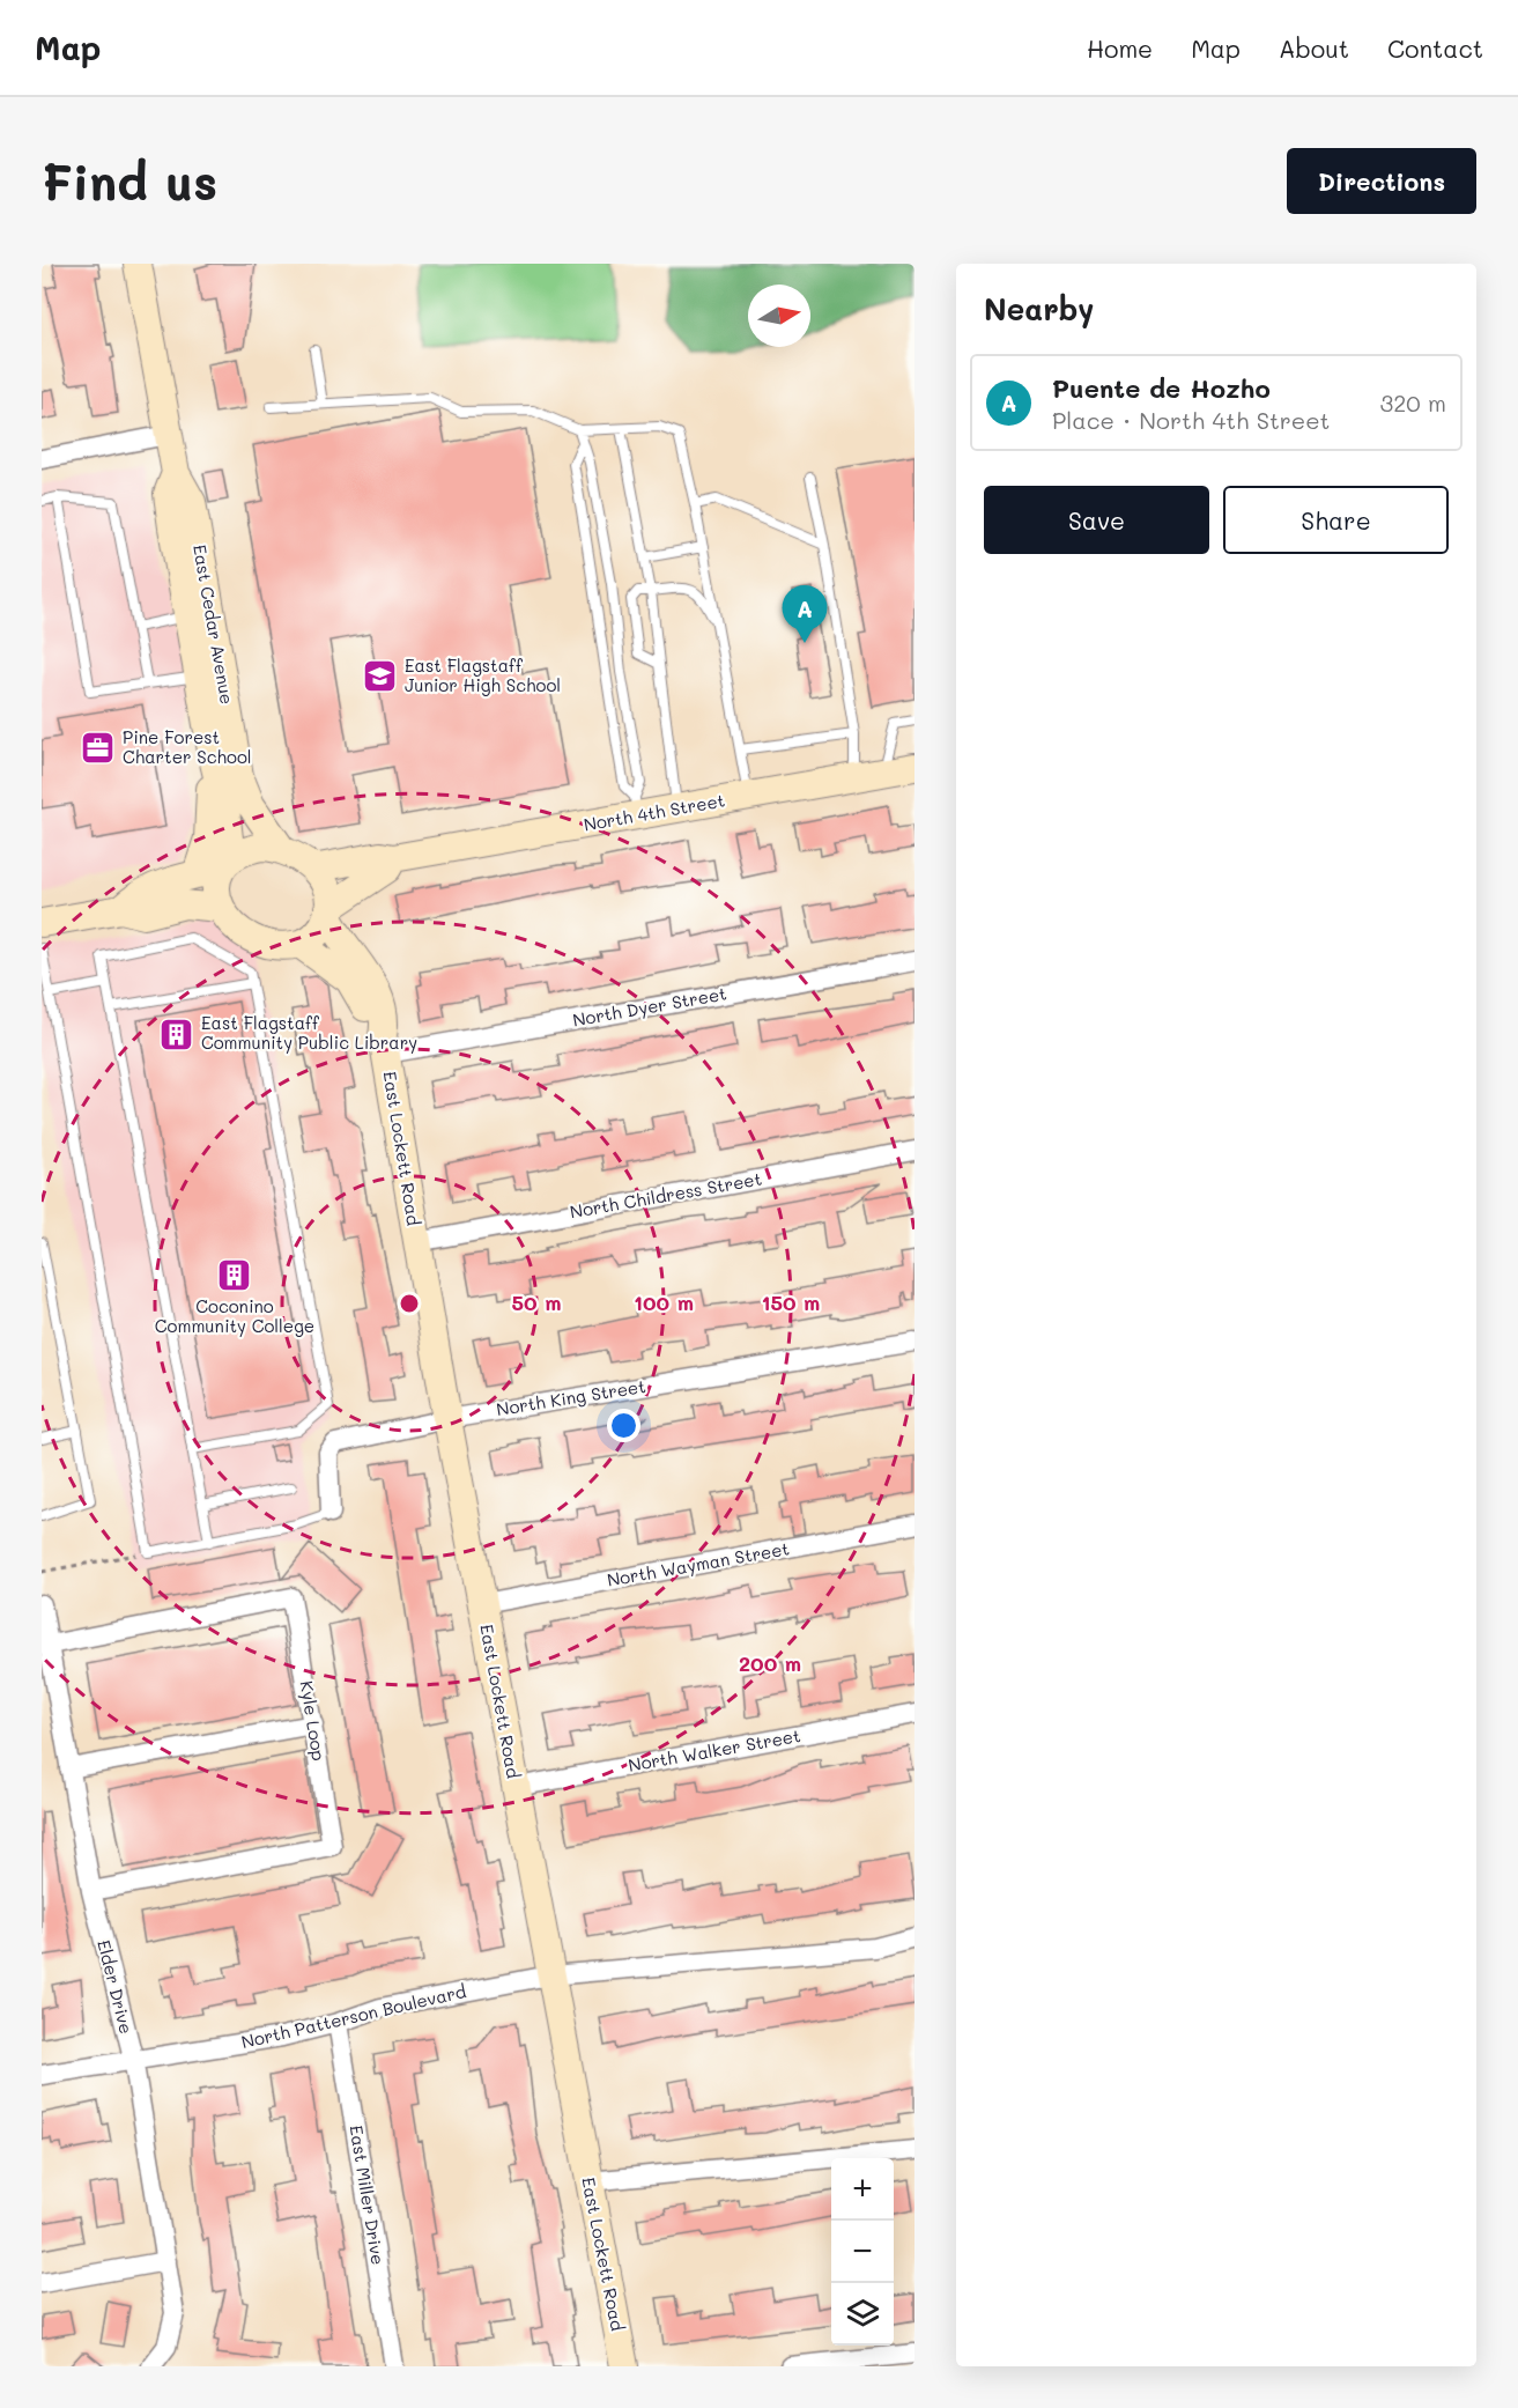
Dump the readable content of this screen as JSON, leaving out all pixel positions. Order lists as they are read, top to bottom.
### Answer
{
  "streets": {
    "street": [
      "East Cedar Avenue",
      "North 4th Street",
      "North Dyer Street",
      "East Lockett Road",
      "North Childress Street",
      "North King Street",
      "North Wayman Street",
      "Kyle Loop",
      "North Walker Street",
      "Elder Drive",
      "North Patterson Boulevard",
      "East Miller Drive"
    ]
  },
  "crossings": [
    ["East Cedar Avenue", "North 4th Street"],
    ["East Cedar Avenue", "East Lockett Road"],
    ["North 4th Street", "East Lockett Road"],
    ["North Dyer Street", "East Lockett Road"],
    ["East Lockett Road", "North Childress Street"],
    ["East Lockett Road", "North King Street"],
    ["East Lockett Road", "North Wayman Street"],
    ["East Lockett Road", "North Walker Street"],
    ["East Lockett Road", "North Patterson Boulevard"],
    ["Kyle Loop", "Elder Drive"],
    ["Elder Drive", "North Patterson Boulevard"],
    ["North Patterson Boulevard", "East Miller Drive"]
  ],
  "places": {
    "school or university": ["East Flagstaff Junior High School"],
    "office": ["Pine Forest Charter School"],
    "building": ["East Flagstaff Community Public Library", "Coconino Community College"]
  },
  "north": "right",
  "page": {
    "header": "Map",
    "nav": [
      "Home",
      "Map",
      "About",
      "Contact"
    ],
    "buttons": [
      "Directions",
      ["Save", "Share"]
    ],
    "title": "Find us",
    "heading": "Nearby",
    "list": [
      {
        "mark": "A",
        "name": "Puente de Hozho",
        "note": "Place · North 4th Street",
        "value": "320 m"
      }
    ],
    "pins": "A",
    "map_buttons": ["+", "−"]
  },
  "rings": [
    "50 m",
    "100 m",
    "150 m",
    "200 m"
  ]
}
